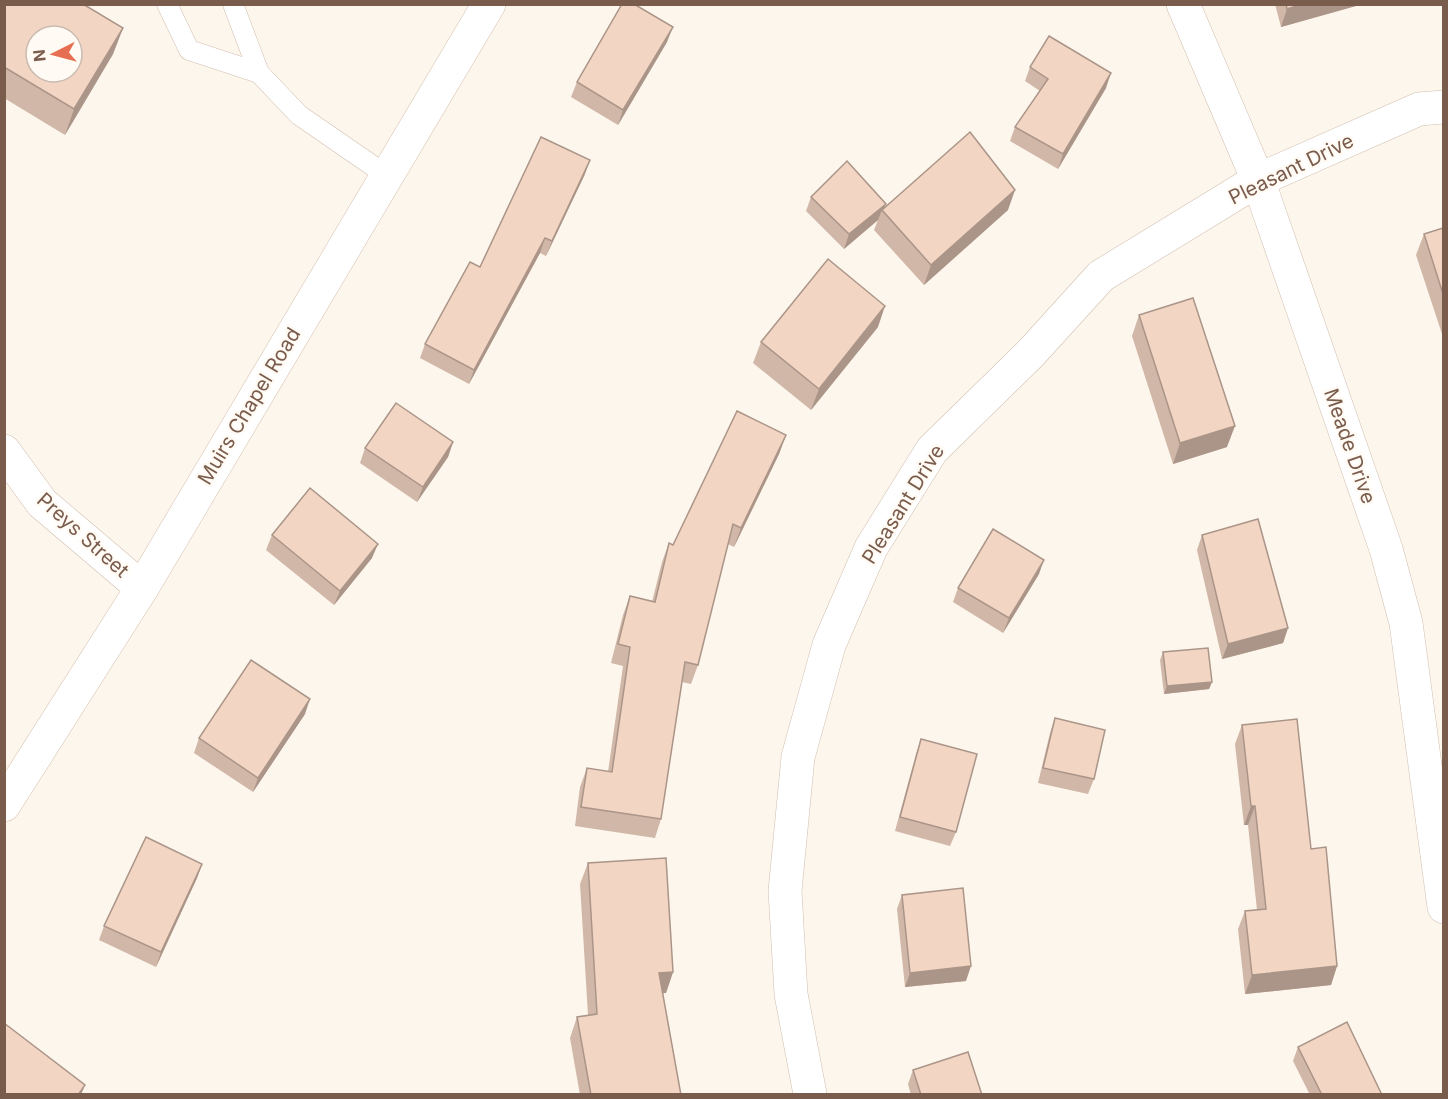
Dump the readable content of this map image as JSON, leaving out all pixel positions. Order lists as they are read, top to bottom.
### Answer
{
  "streets": {
    "street": [
      "Pleasant Drive",
      "Muirs Chapel Road",
      "Meade Drive",
      "Preys Street"
    ]
  },
  "crossings": [
    ["Pleasant Drive", "Meade Drive"],
    ["Muirs Chapel Road", "Preys Street"]
  ],
  "north": "left"
}
